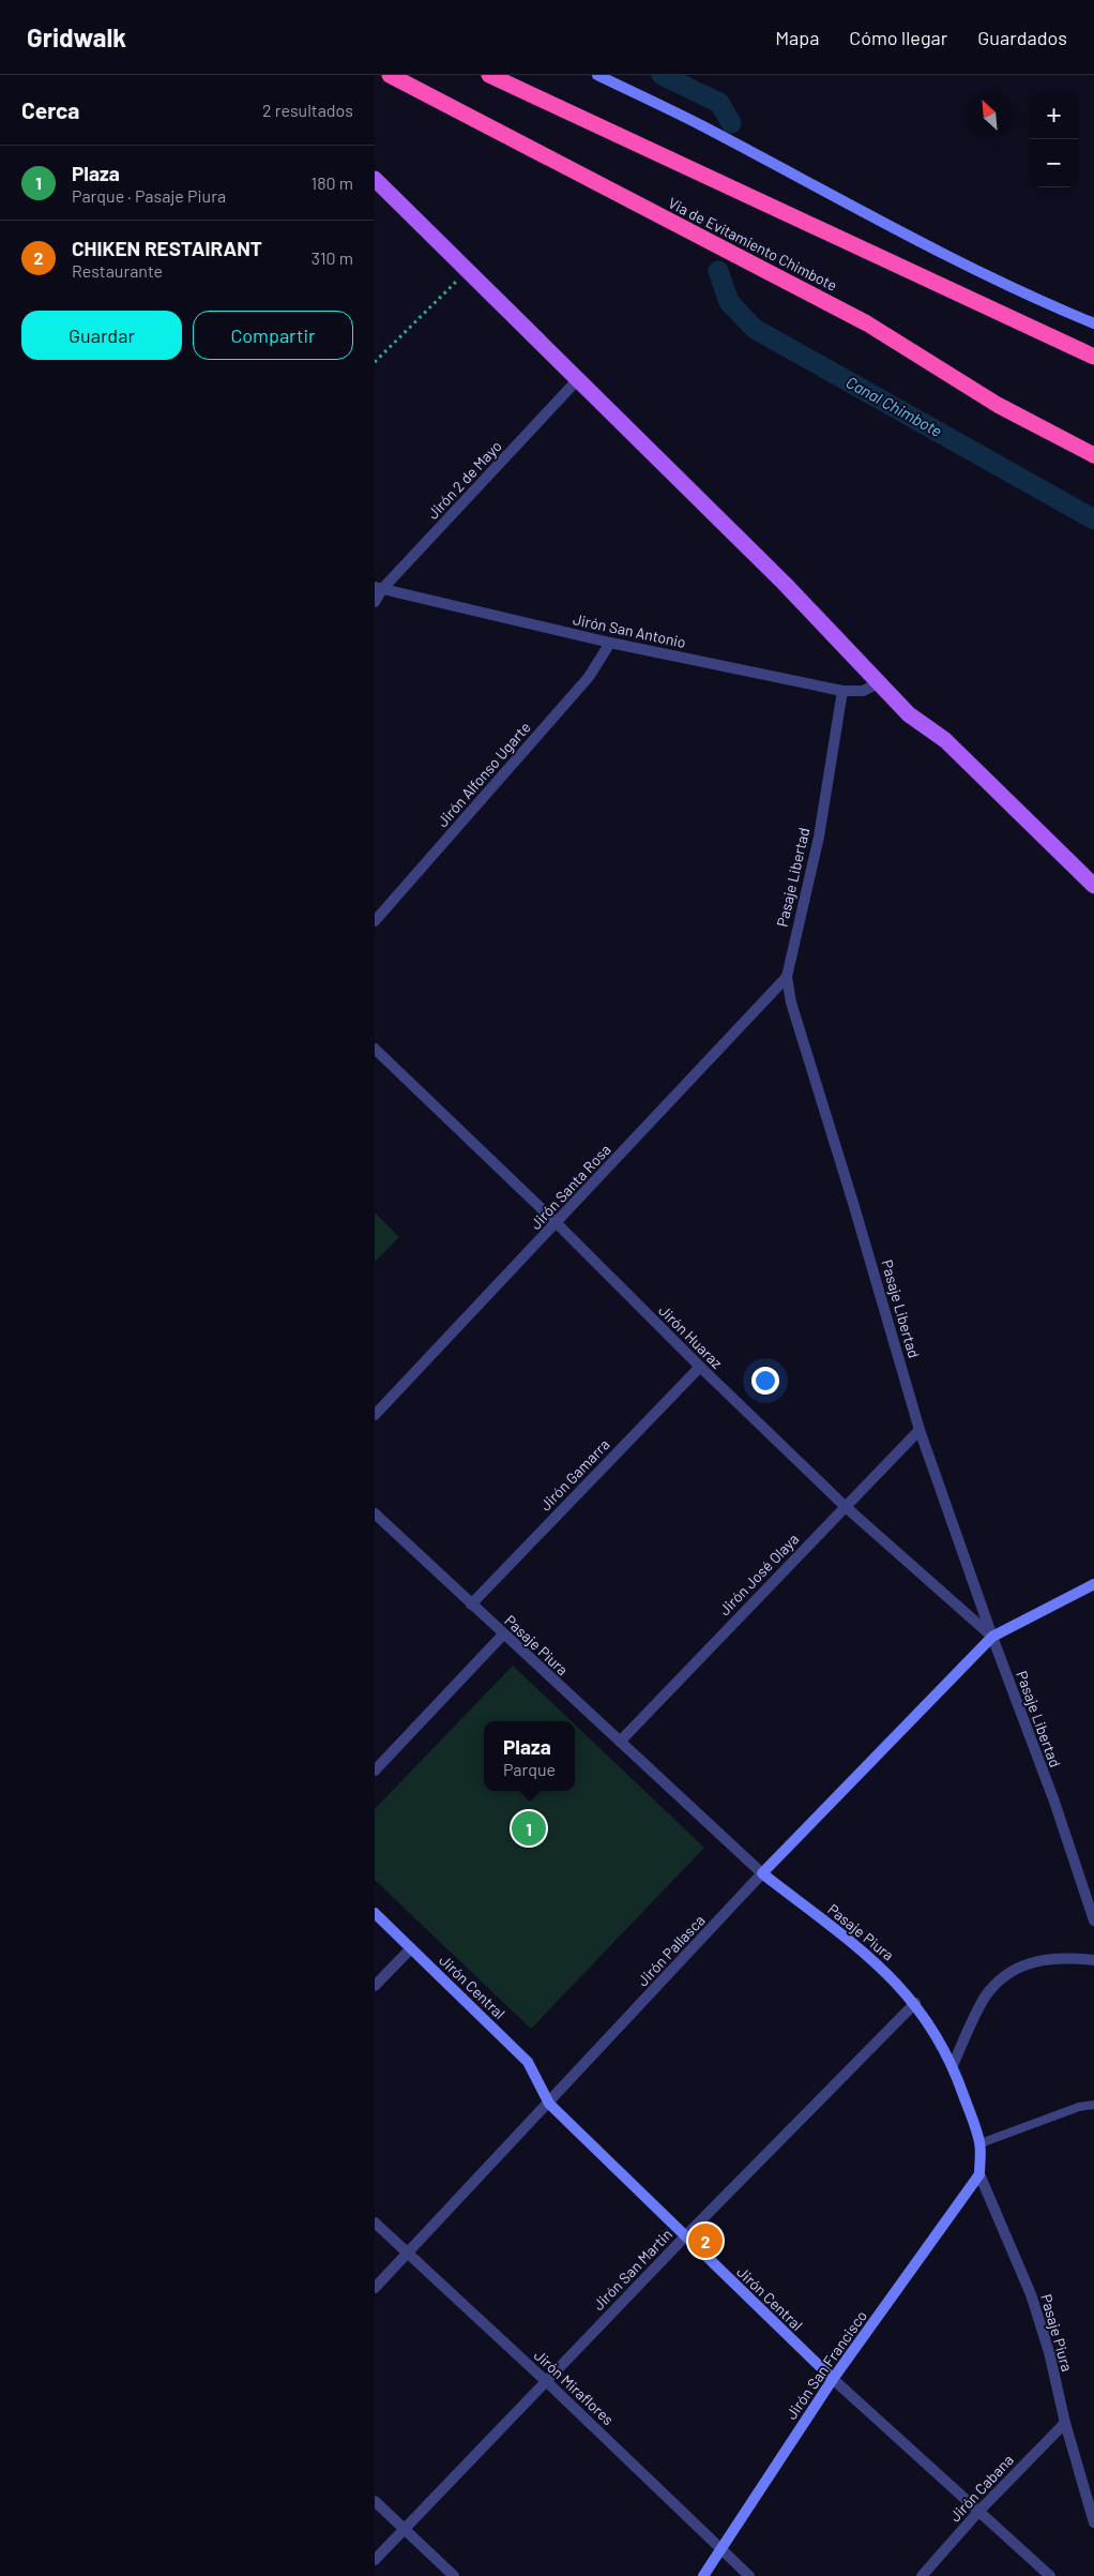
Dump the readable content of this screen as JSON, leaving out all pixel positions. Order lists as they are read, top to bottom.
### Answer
{
  "streets": {
    "highway": ["Via de Evitamiento Chimbote"],
    "street": [
      "Jirón 2 de Mayo",
      "Jirón San Antonio",
      "Jirón Alfonso Ugarte",
      "Pasaje Libertad",
      "Jirón Santa Rosa",
      "Jirón Huaraz",
      "Jirón Gamarra",
      "Jirón José Olaya",
      "Pasaje Piura",
      "Jirón Pallasca",
      "Jirón Central",
      "Jirón San Martin",
      "Jirón San Francisco",
      "Jirón Miraflores",
      "Jirón Cabana"
    ]
  },
  "crossings": [
    ["Jirón 2 de Mayo", "Jirón San Antonio"],
    ["Jirón San Antonio", "Jirón Alfonso Ugarte"],
    ["Jirón San Antonio", "Pasaje Libertad"],
    ["Pasaje Libertad", "Jirón Santa Rosa"],
    ["Pasaje Libertad", "Jirón Huaraz"],
    ["Pasaje Libertad", "Jirón José Olaya"],
    ["Pasaje Libertad", "Jirón Pallasca"],
    ["Jirón Santa Rosa", "Jirón Huaraz"],
    ["Jirón Huaraz", "Jirón Gamarra"],
    ["Jirón Huaraz", "Jirón José Olaya"],
    ["Jirón Huaraz", "Jirón Pallasca"],
    ["Jirón Gamarra", "Pasaje Piura"],
    ["Jirón José Olaya", "Pasaje Piura"],
    ["Pasaje Piura", "Jirón Pallasca"],
    ["Pasaje Piura", "Jirón San Martin"],
    ["Pasaje Piura", "Jirón San Francisco"],
    ["Pasaje Piura", "Jirón Cabana"],
    ["Jirón Pallasca", "Jirón Central"],
    ["Jirón Pallasca", "Jirón Miraflores"],
    ["Jirón Central", "Jirón San Martin"],
    ["Jirón Central", "Jirón San Francisco"],
    ["Jirón Central", "Jirón Cabana"],
    ["Jirón San Martin", "Jirón Miraflores"],
    ["Jirón San Francisco", "Jirón Miraflores"]
  ],
  "water": ["Canal Chimbote"],
  "north": "top left",
  "page": {
    "header": "Gridwalk",
    "nav": ["Mapa", "Cómo llegar", "Guardados"],
    "heading": ["Cerca", "2 resultados"],
    "map_buttons": ["+", "−"],
    "list": [
      {
        "mark": "1",
        "name": "Plaza",
        "note": "Parque · Pasaje Piura",
        "value": "180 m"
      },
      {
        "mark": "2",
        "name": "CHIKEN RESTAIRANT",
        "note": "Restaurante",
        "value": "310 m"
      }
    ],
    "buttons": ["Guardar", "Compartir"],
    "popup": ["Plaza", "Parque"],
    "pins": ["1", "2"]
  }
}
